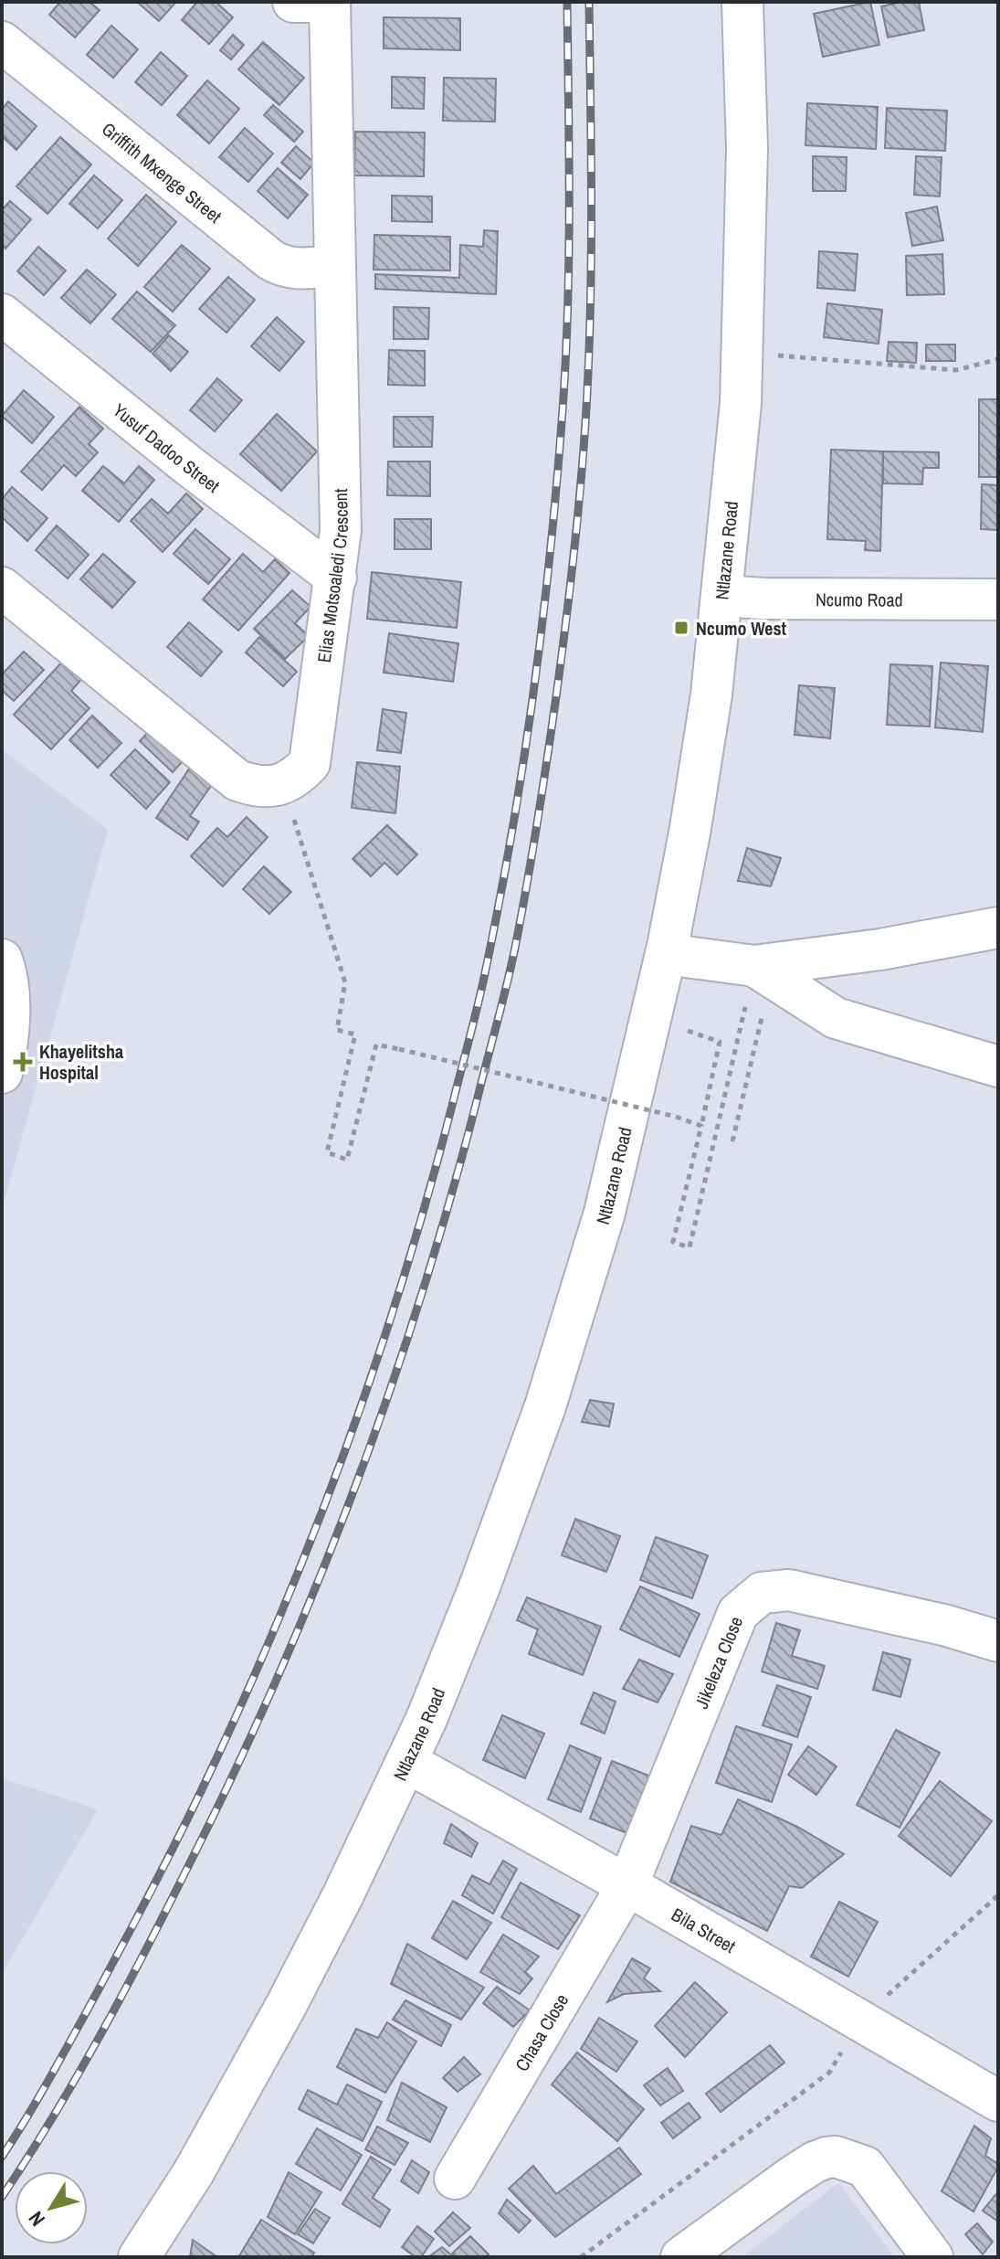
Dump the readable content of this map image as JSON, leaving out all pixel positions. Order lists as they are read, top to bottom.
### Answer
{
  "streets": {
    "street": [
      "Griffith Mxenge Street",
      "Yusuf Dadoo Street",
      "Ntlazane Road",
      "Elias Motsoaledi Crescent",
      "Ncumo Road",
      "Jikeleza Close",
      "Bila Street",
      "Chasa Close"
    ]
  },
  "crossings": [
    ["Griffith Mxenge Street", "Elias Motsoaledi Crescent"],
    ["Yusuf Dadoo Street", "Elias Motsoaledi Crescent"],
    ["Ntlazane Road", "Ncumo Road"],
    ["Ntlazane Road", "Bila Street"],
    ["Jikeleza Close", "Bila Street"],
    ["Jikeleza Close", "Chasa Close"],
    ["Bila Street", "Chasa Close"]
  ],
  "places": {
    "transit": ["Ncumo West"],
    "health": ["Khayelitsha Hospital"]
  },
  "north": "bottom left"
}
